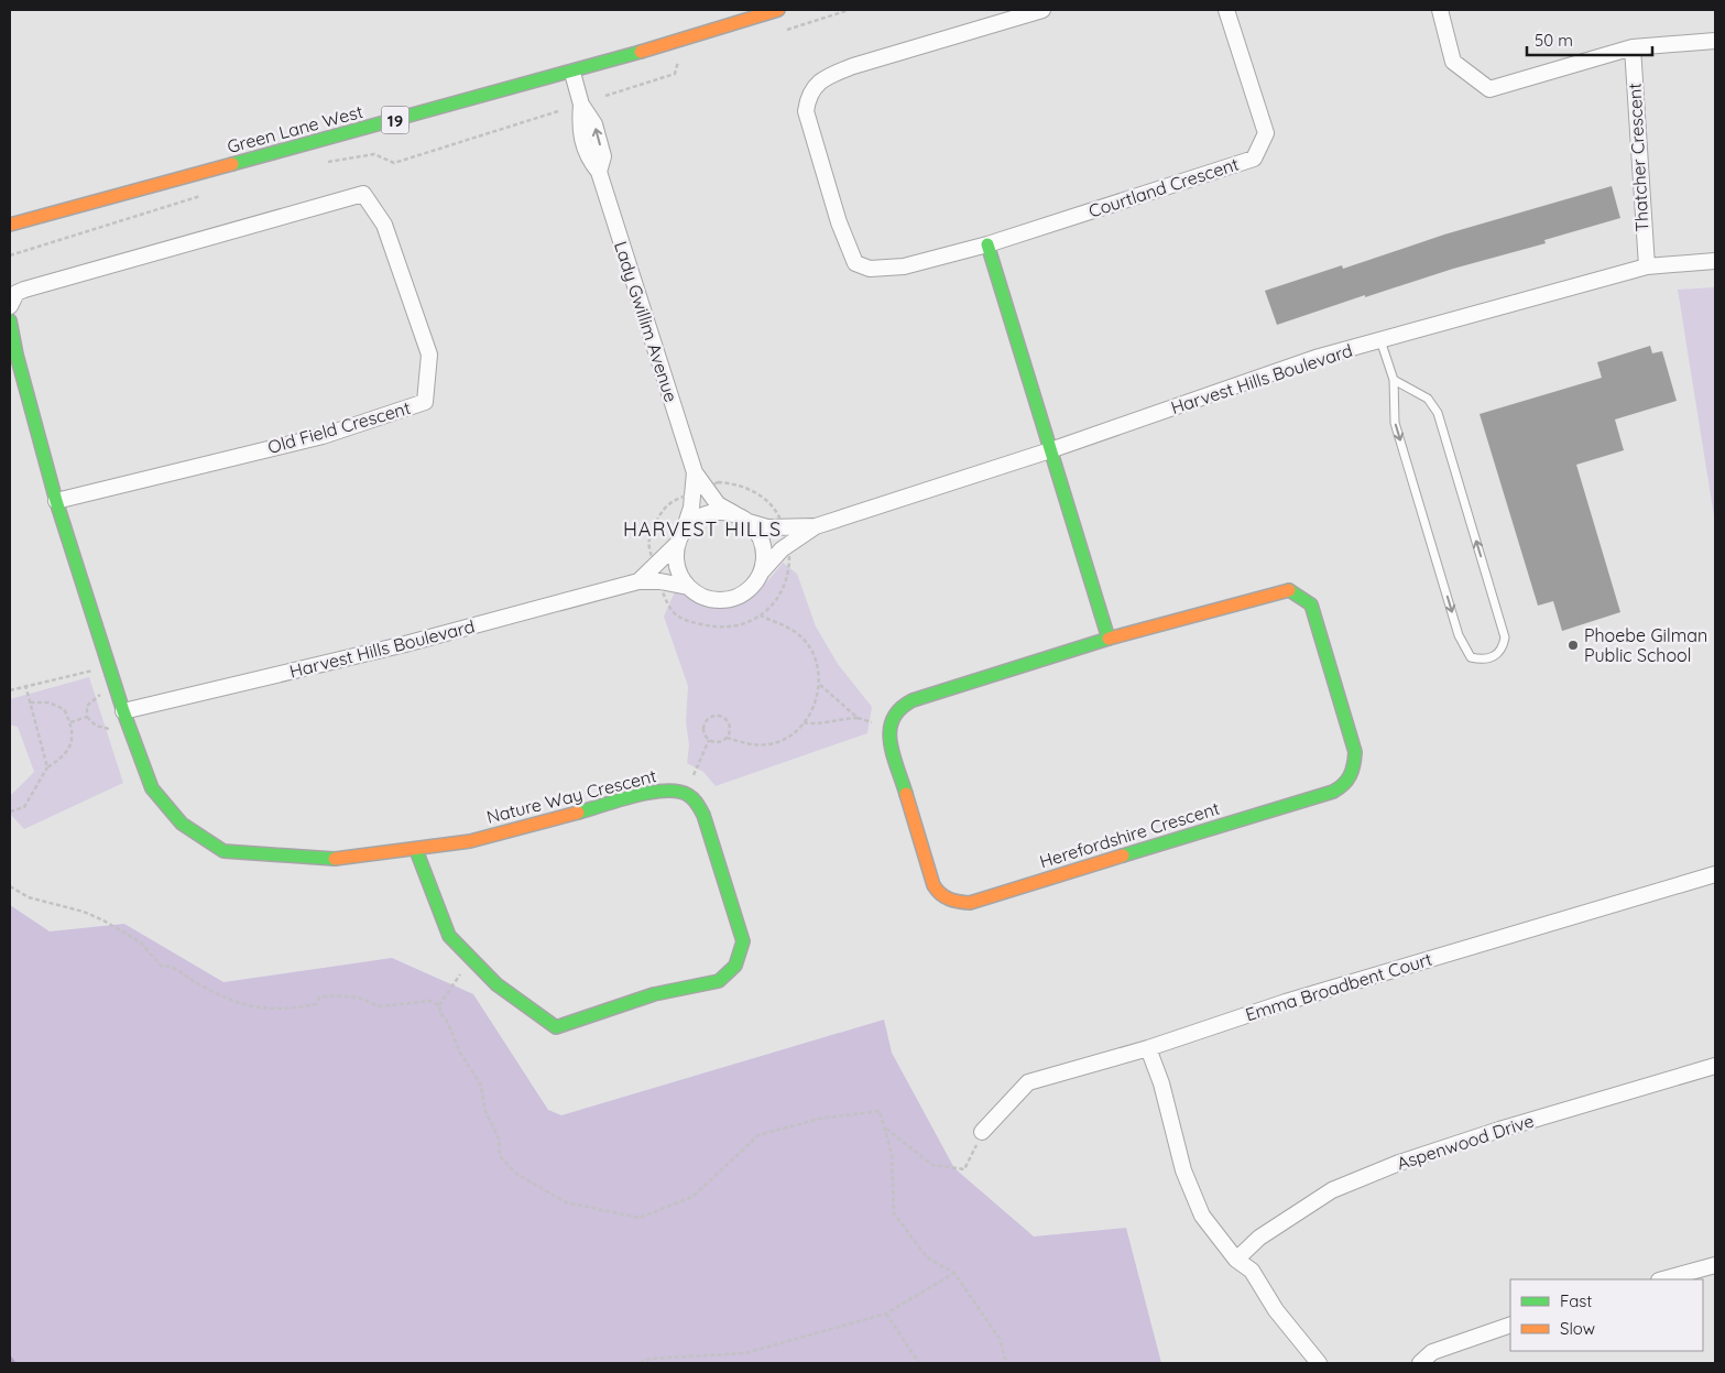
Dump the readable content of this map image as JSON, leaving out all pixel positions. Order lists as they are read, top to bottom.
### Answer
{
  "streets": {
    "street": [
      "19",
      "Green Lane West",
      "Thatcher Crescent",
      "Courtland Crescent",
      "Lady Gwillim Avenue",
      "Harvest Hills Boulevard",
      "Old Field Crescent",
      "Nature Way Crescent",
      "Herefordshire Crescent",
      "Emma Broadbent Court",
      "Aspenwood Drive"
    ]
  },
  "crossings": [
    ["Green Lane West", "Lady Gwillim Avenue"],
    ["Thatcher Crescent", "Harvest Hills Boulevard"],
    ["Lady Gwillim Avenue", "Harvest Hills Boulevard"],
    ["Harvest Hills Boulevard", "Nature Way Crescent"]
  ],
  "districts": ["HARVEST HILLS"],
  "places": ["Phoebe Gilman Public School"],
  "legend": ["Fast", "Slow"],
  "scale_bar": "50 m"
}
